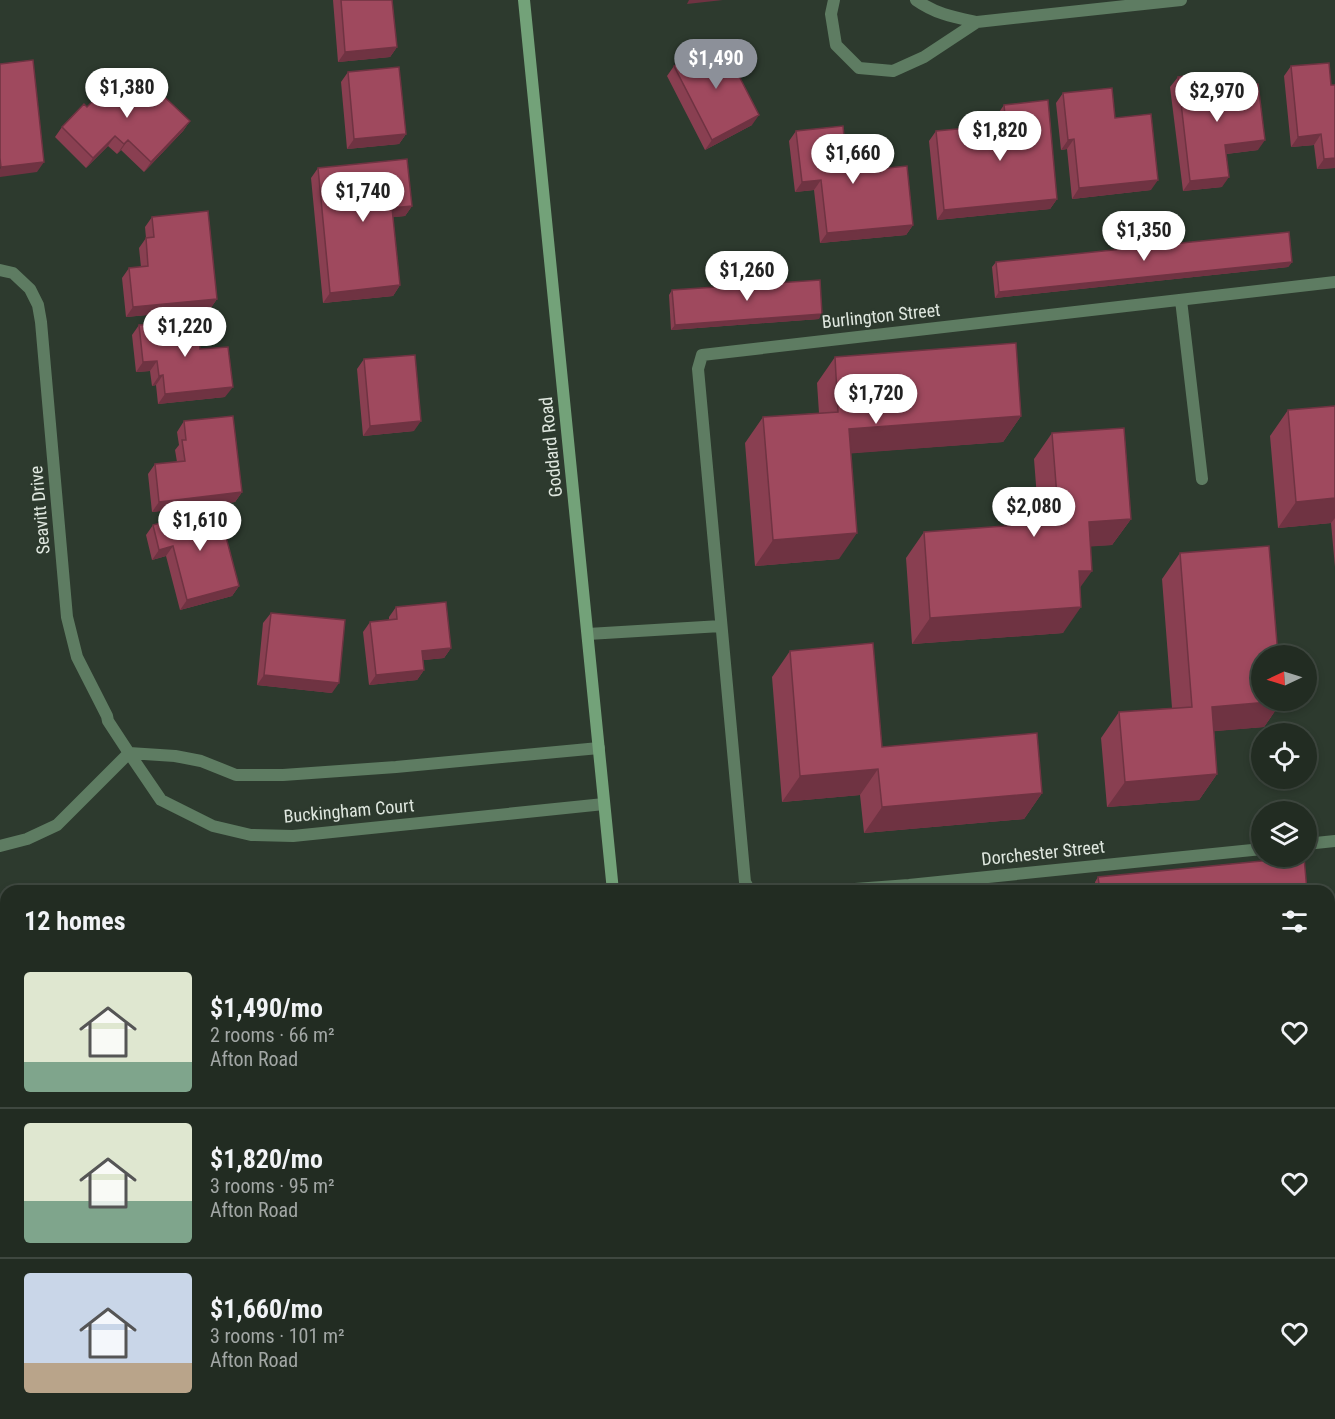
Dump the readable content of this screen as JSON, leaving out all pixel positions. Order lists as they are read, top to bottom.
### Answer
{
  "streets": {
    "main road": ["Goddard Road"],
    "street": [
      "Burlington Street",
      "Seavitt Drive",
      "Buckingham Court",
      "Dorchester Street"
    ]
  },
  "crossings": [
    ["Goddard Road", "Buckingham Court"],
    ["Seavitt Drive", "Buckingham Court"]
  ],
  "north": "left",
  "page": {
    "price": [
      "$1,490",
      "$1,380",
      "$2,970",
      "$1,820",
      "$1,660",
      "$1,740",
      "$1,350",
      "$1,260",
      "$1,220",
      "$1,720",
      "$2,080",
      "$1,610"
    ],
    "heading": "12 homes",
    "list": [
      {
        "name": "$1,490/mo",
        "note": "2 rooms · 66 m² · Afton Road"
      },
      {
        "name": "$1,820/mo",
        "note": "3 rooms · 95 m² · Afton Road"
      },
      {
        "name": "$1,660/mo",
        "note": "3 rooms · 101 m² · Afton Road"
      }
    ]
  }
}
